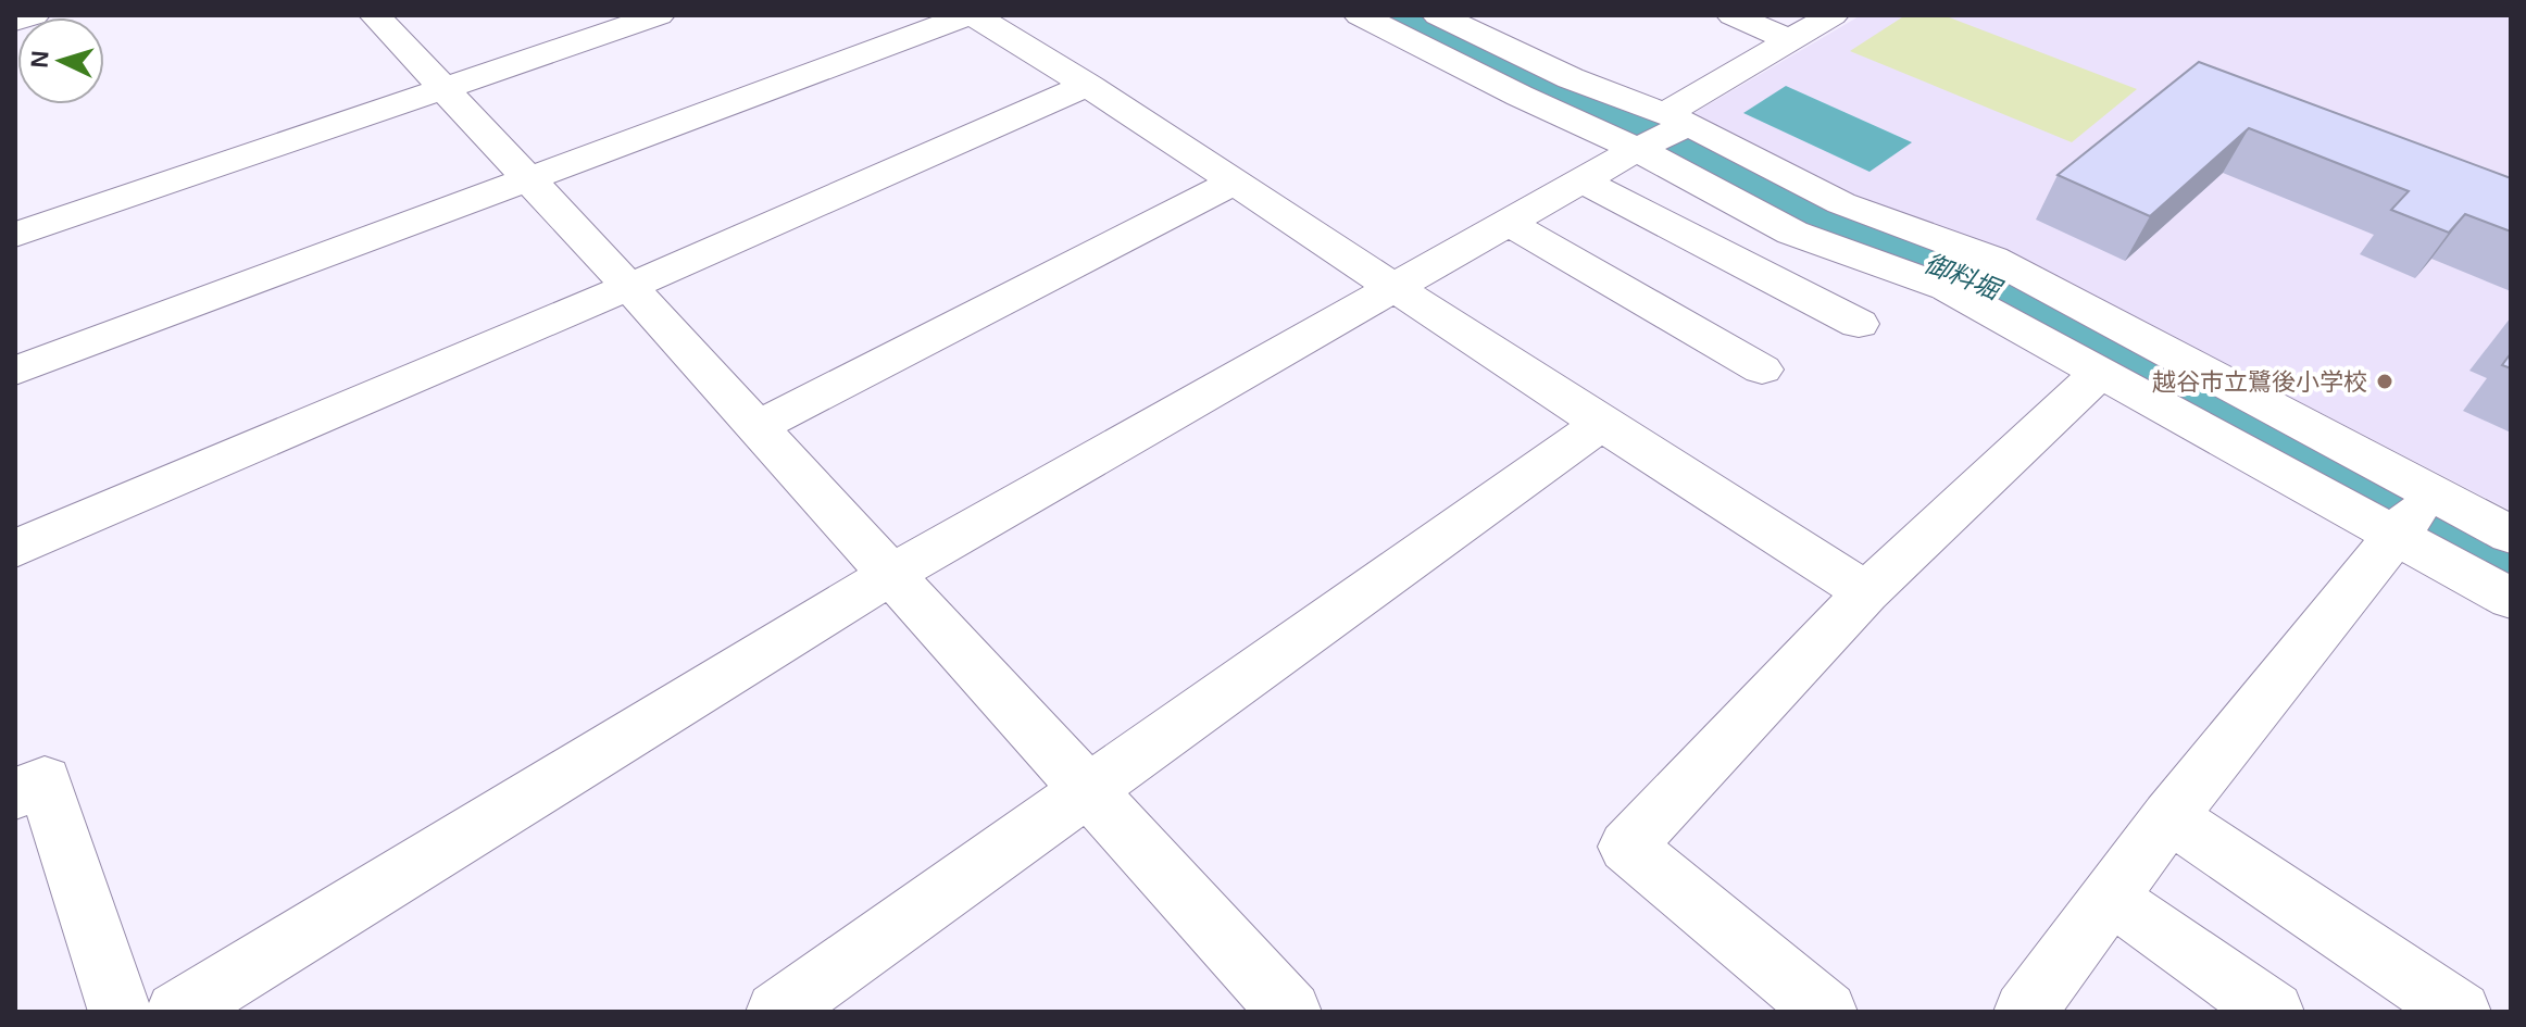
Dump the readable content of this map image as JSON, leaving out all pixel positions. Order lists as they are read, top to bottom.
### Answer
{
  "water": ["御料堀"],
  "places": ["越谷市立鷺後小学校"],
  "north": "left"
}
